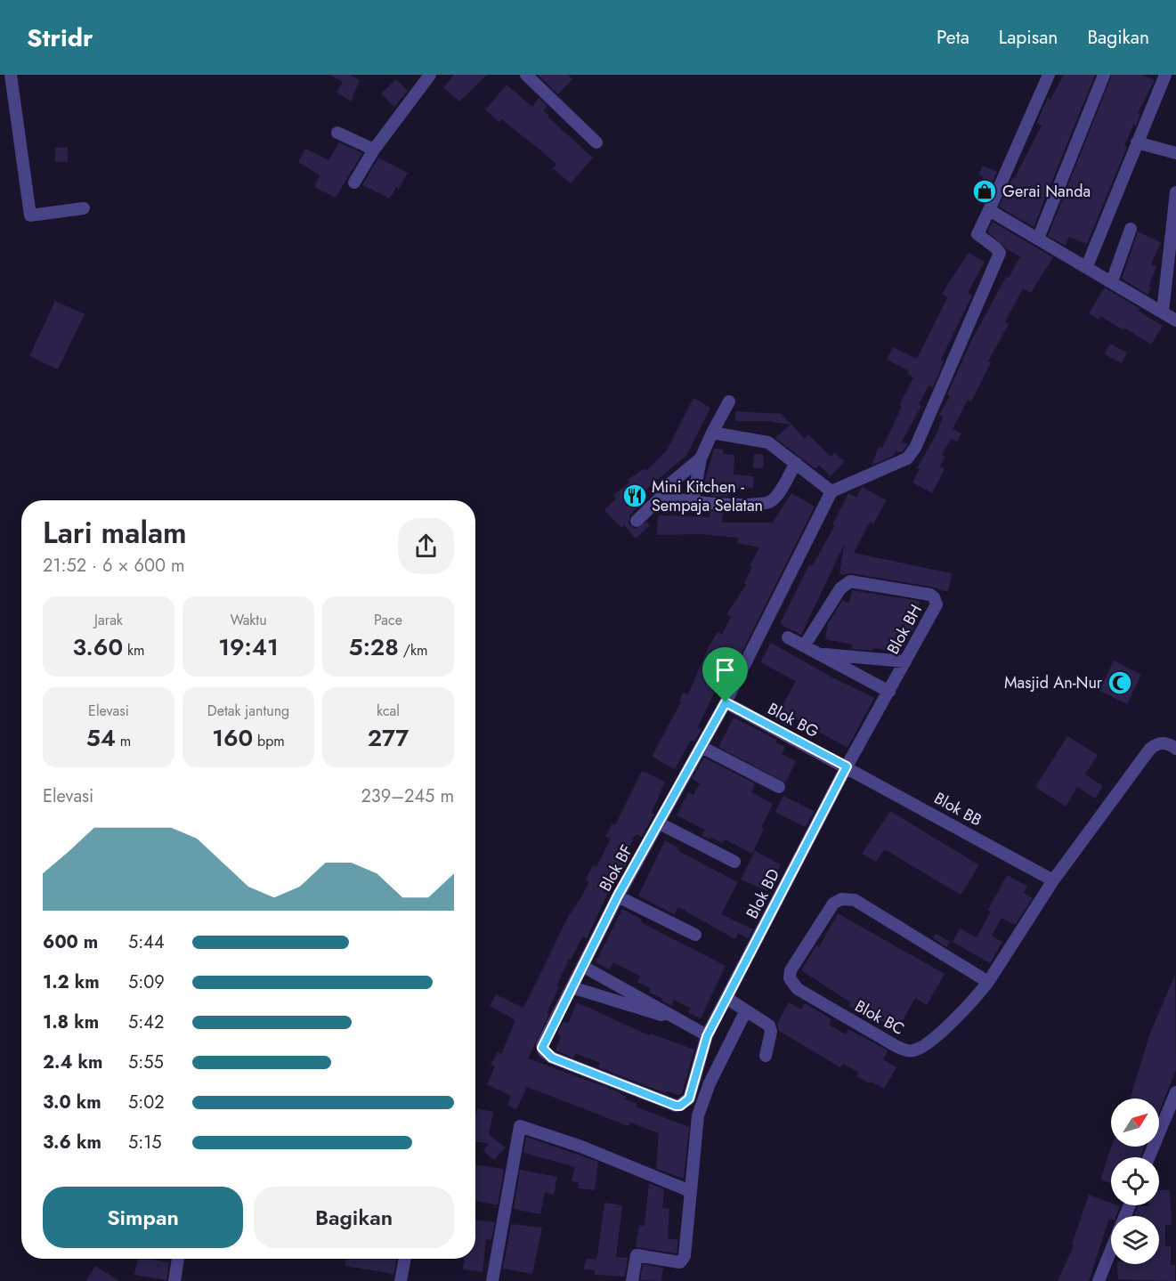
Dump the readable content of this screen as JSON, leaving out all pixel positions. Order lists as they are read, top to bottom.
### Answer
{
  "streets": {
    "street": [
      "Blok BH",
      "Blok BG",
      "Blok BB",
      "Blok BF",
      "Blok BD",
      "Blok BC"
    ]
  },
  "crossings": [
    ["Blok BH", "Blok BG"],
    ["Blok BH", "Blok BB"],
    ["Blok BH", "Blok BD"],
    ["Blok BG", "Blok BB"],
    ["Blok BG", "Blok BF"],
    ["Blok BG", "Blok BD"],
    ["Blok BB", "Blok BD"],
    ["Blok BB", "Blok BC"],
    ["Blok BF", "Blok BD"]
  ],
  "places": {
    "shop": ["Gerai Nanda"],
    "restaurant": ["Mini Kitchen - Sempaja Selatan"],
    "mosque": ["Masjid An-Nur"]
  },
  "north": "top right",
  "page": {
    "header": "Stridr",
    "nav": ["Peta", "Lapisan", "Bagikan"],
    "heading": ["Lari malam", "21:52 · 6 × 600 m"],
    "stats": [
      ["Jarak", "3.60 km"],
      ["Waktu", "19:41"],
      ["Pace", "5:28 /km"],
      ["Elevasi", "54 m"],
      ["Detak jantung", "160 bpm"],
      ["kcal", "277"]
    ],
    "chart": ["Elevasi", "239–245 m"],
    "list": [
      {
        "name": "600 m",
        "note": "5:44"
      },
      {
        "name": "1.2 km",
        "note": "5:09"
      },
      {
        "name": "1.8 km",
        "note": "5:42"
      },
      {
        "name": "2.4 km",
        "note": "5:55"
      },
      {
        "name": "3.0 km",
        "note": "5:02"
      },
      {
        "name": "3.6 km",
        "note": "5:15"
      }
    ],
    "buttons": ["Simpan", "Bagikan"]
  }
}
